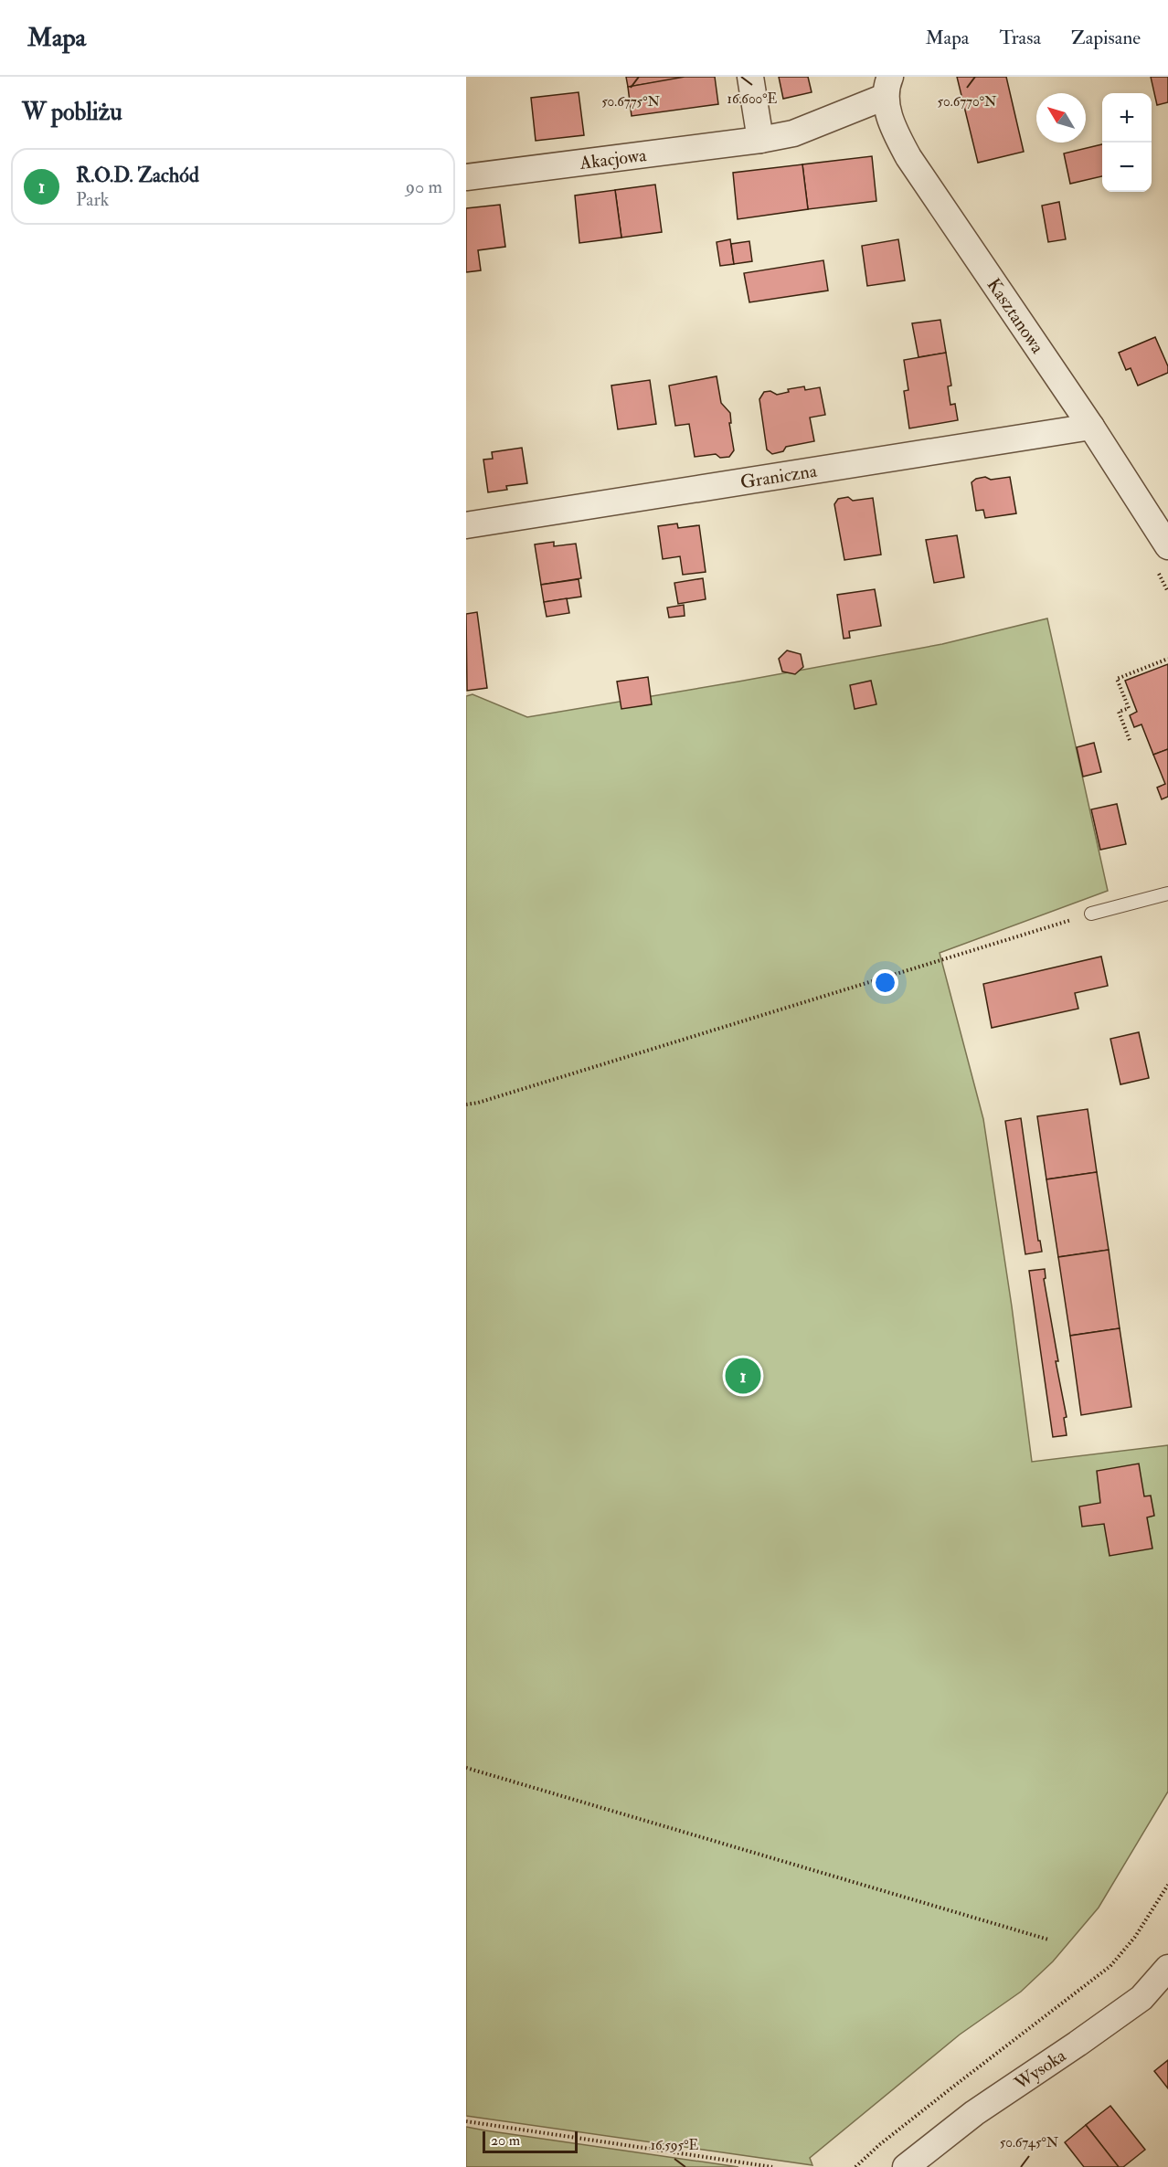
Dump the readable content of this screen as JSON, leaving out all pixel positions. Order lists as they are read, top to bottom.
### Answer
{
  "streets": {
    "street": [
      "Akacjowa",
      "Kasztanowa",
      "Graniczna",
      "Wysoka"
    ]
  },
  "crossings": [
    ["Akacjowa", "Kasztanowa"],
    ["Kasztanowa", "Graniczna"]
  ],
  "scale_bar": "20 m",
  "north": "top left",
  "page": {
    "header": "Mapa",
    "nav": ["Mapa", "Trasa", "Zapisane"],
    "heading": "W pobliżu",
    "map_buttons": ["+", "−"],
    "list": [
      {
        "mark": "1",
        "name": "R.O.D. Zachód",
        "note": "Park",
        "value": "90 m"
      }
    ],
    "pins": "1",
    "scale": "20 m"
  },
  "coordinates": [
    "16.600°E",
    "50.6775°N",
    "50.6770°N",
    "50.6745°N",
    "16.595°E"
  ]
}
